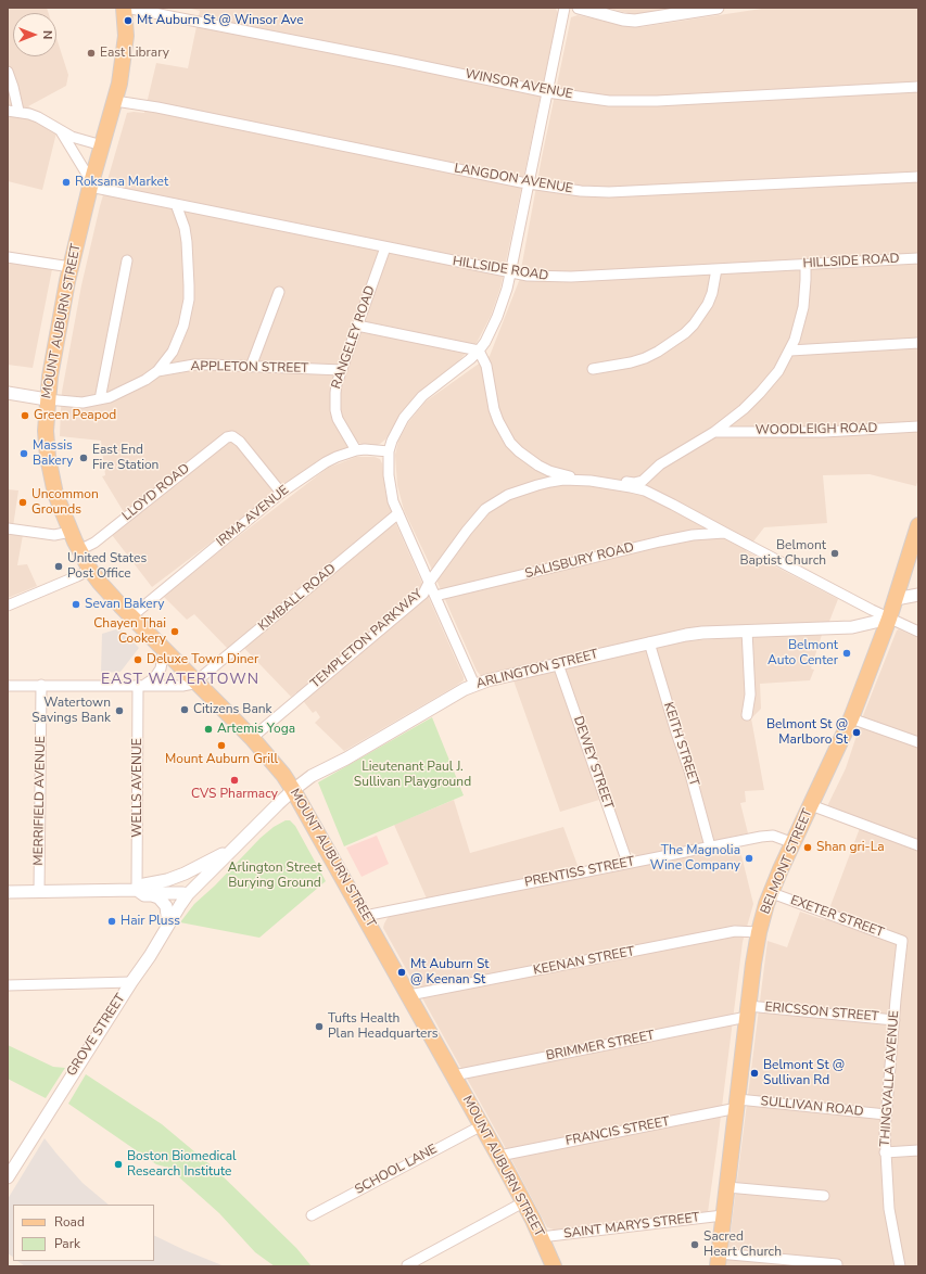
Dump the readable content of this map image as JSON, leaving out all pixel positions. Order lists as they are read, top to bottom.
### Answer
{
  "streets": {
    "main road": ["MOUNT AUBURN STREET", "BELMONT STREET"],
    "street": [
      "WINSOR AVENUE",
      "LANGDON AVENUE",
      "HILLSIDE ROAD",
      "RANGELEY ROAD",
      "APPLETON STREET",
      "WOODLEIGH ROAD",
      "LLOYD ROAD",
      "IRMA AVENUE",
      "SALISBURY ROAD",
      "KIMBALL ROAD",
      "TEMPLETON PARKWAY",
      "ARLINGTON STREET",
      "KEITH STREET",
      "DEWEY STREET",
      "WELLS AVENUE",
      "MERRIFIELD AVENUE",
      "PRENTISS STREET",
      "EXETER STREET",
      "KEENAN STREET",
      "ERICSSON STREET",
      "GROVE STREET",
      "BRIMMER STREET",
      "THINGVALLA AVENUE",
      "SULLIVAN ROAD",
      "FRANCIS STREET",
      "SCHOOL LANE",
      "SAINT MARYS STREET"
    ]
  },
  "crossings": [
    ["WINSOR AVENUE", "MOUNT AUBURN STREET"],
    ["LANGDON AVENUE", "MOUNT AUBURN STREET"],
    ["HILLSIDE ROAD", "MOUNT AUBURN STREET"],
    ["HILLSIDE ROAD", "RANGELEY ROAD"],
    ["MOUNT AUBURN STREET", "LLOYD ROAD"],
    ["MOUNT AUBURN STREET", "IRMA AVENUE"],
    ["MOUNT AUBURN STREET", "KIMBALL ROAD"],
    ["MOUNT AUBURN STREET", "TEMPLETON PARKWAY"],
    ["MOUNT AUBURN STREET", "ARLINGTON STREET"],
    ["MOUNT AUBURN STREET", "PRENTISS STREET"],
    ["MOUNT AUBURN STREET", "KEENAN STREET"],
    ["MOUNT AUBURN STREET", "BRIMMER STREET"],
    ["MOUNT AUBURN STREET", "FRANCIS STREET"],
    ["MOUNT AUBURN STREET", "SCHOOL LANE"],
    ["MOUNT AUBURN STREET", "SAINT MARYS STREET"],
    ["RANGELEY ROAD", "APPLETON STREET"],
    ["RANGELEY ROAD", "IRMA AVENUE"],
    ["LLOYD ROAD", "IRMA AVENUE"],
    ["SALISBURY ROAD", "TEMPLETON PARKWAY"],
    ["TEMPLETON PARKWAY", "ARLINGTON STREET"],
    ["TEMPLETON PARKWAY", "BELMONT STREET"],
    ["ARLINGTON STREET", "KEITH STREET"],
    ["ARLINGTON STREET", "DEWEY STREET"],
    ["ARLINGTON STREET", "WELLS AVENUE"],
    ["ARLINGTON STREET", "MERRIFIELD AVENUE"],
    ["ARLINGTON STREET", "BELMONT STREET"],
    ["ARLINGTON STREET", "GROVE STREET"],
    ["KEITH STREET", "PRENTISS STREET"],
    ["DEWEY STREET", "PRENTISS STREET"],
    ["BELMONT STREET", "PRENTISS STREET"],
    ["BELMONT STREET", "EXETER STREET"],
    ["BELMONT STREET", "KEENAN STREET"],
    ["BELMONT STREET", "ERICSSON STREET"],
    ["BELMONT STREET", "BRIMMER STREET"],
    ["BELMONT STREET", "SULLIVAN ROAD"],
    ["BELMONT STREET", "FRANCIS STREET"],
    ["BELMONT STREET", "SAINT MARYS STREET"],
    ["EXETER STREET", "THINGVALLA AVENUE"],
    ["ERICSSON STREET", "BRIMMER STREET"],
    ["ERICSSON STREET", "THINGVALLA AVENUE"],
    ["THINGVALLA AVENUE", "SULLIVAN ROAD"],
    ["SULLIVAN ROAD", "FRANCIS STREET"]
  ],
  "districts": ["EAST WATERTOWN"],
  "parks": ["Lieutenant Paul J. Sullivan Playground", "Arlington Street Burying Ground"],
  "places": [
    "Mt Auburn St @ Winsor Ave",
    "East Library",
    "Roksana Market",
    "Green Peapod",
    "Massis Bakery",
    "East End Fire Station",
    "Uncommon Grounds",
    "Belmont Baptist Church",
    "United States Post Office",
    "Sevan Bakery",
    "Chayen Thai Cookery",
    "Belmont Auto Center",
    "Deluxe Town Diner",
    "Citizens Bank",
    "Watertown Savings Bank",
    "Artemis Yoga",
    "Belmont St @ Marlboro St",
    "Mount Auburn Grill",
    "CVS Pharmacy",
    "Shan gri-La",
    "The Magnolia Wine Company",
    "Hair Pluss",
    "Mt Auburn St @ Keenan St",
    "Tufts Health Plan Headquarters",
    "Belmont St @ Sullivan Rd",
    "Boston Biomedical Research Institute",
    "Sacred Heart Church"
  ],
  "legend": ["Road", "Park"],
  "north": "right"
}
